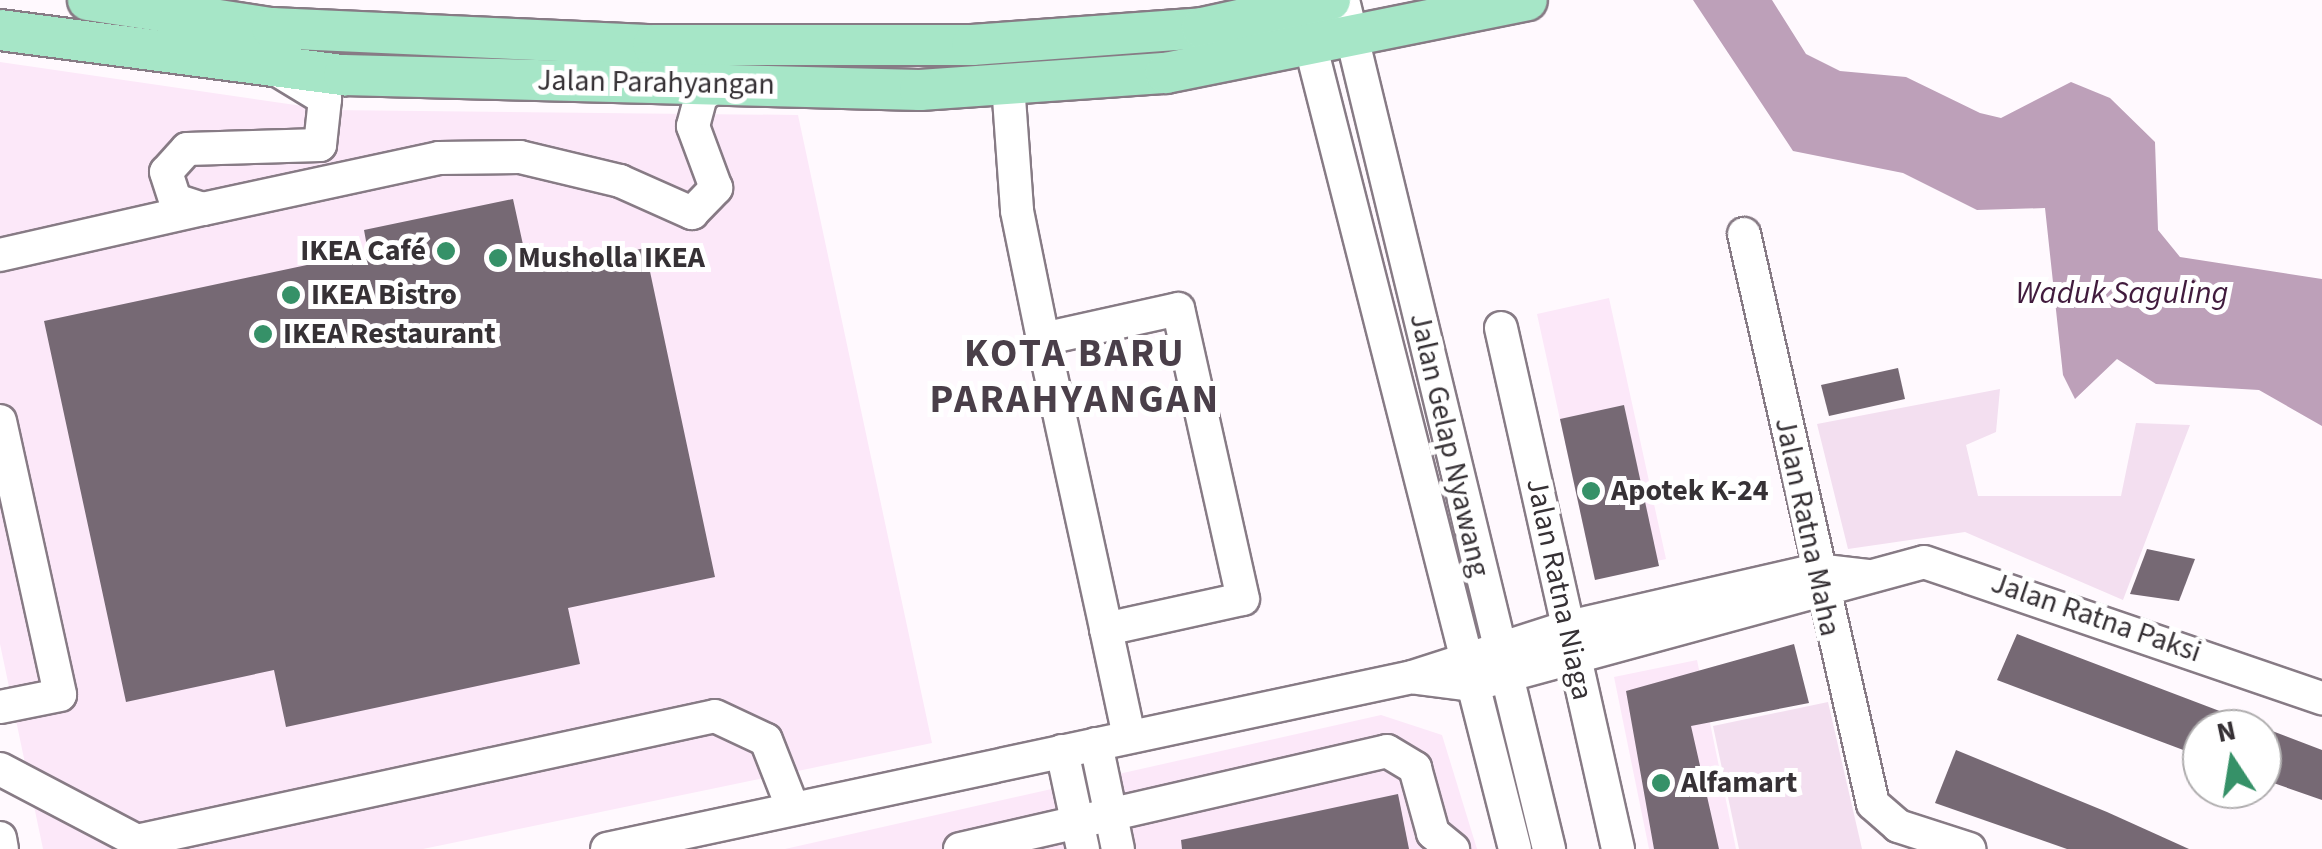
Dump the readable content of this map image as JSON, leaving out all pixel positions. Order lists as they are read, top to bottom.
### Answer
{
  "streets": {
    "main road": ["Jalan Parahyangan"],
    "street": [
      "Jalan Gelap Nyawang",
      "Jalan Ratna Maha",
      "Jalan Ratna Niaga",
      "Jalan Ratna Paksi"
    ]
  },
  "crossings": [
    ["Jalan Parahyangan", "Jalan Gelap Nyawang"],
    ["Jalan Gelap Nyawang", "Jalan Ratna Paksi"],
    ["Jalan Ratna Maha", "Jalan Ratna Paksi"],
    ["Jalan Ratna Niaga", "Jalan Ratna Paksi"]
  ],
  "districts": ["KOTA BARU PARAHYANGAN"],
  "water": ["Waduk Saguling"],
  "places": [
    "IKEA Café",
    "Musholla IKEA",
    "IKEA Bistro",
    "IKEA Restaurant",
    "Apotek K-24",
    "Alfamart"
  ],
  "north": "top"
}
